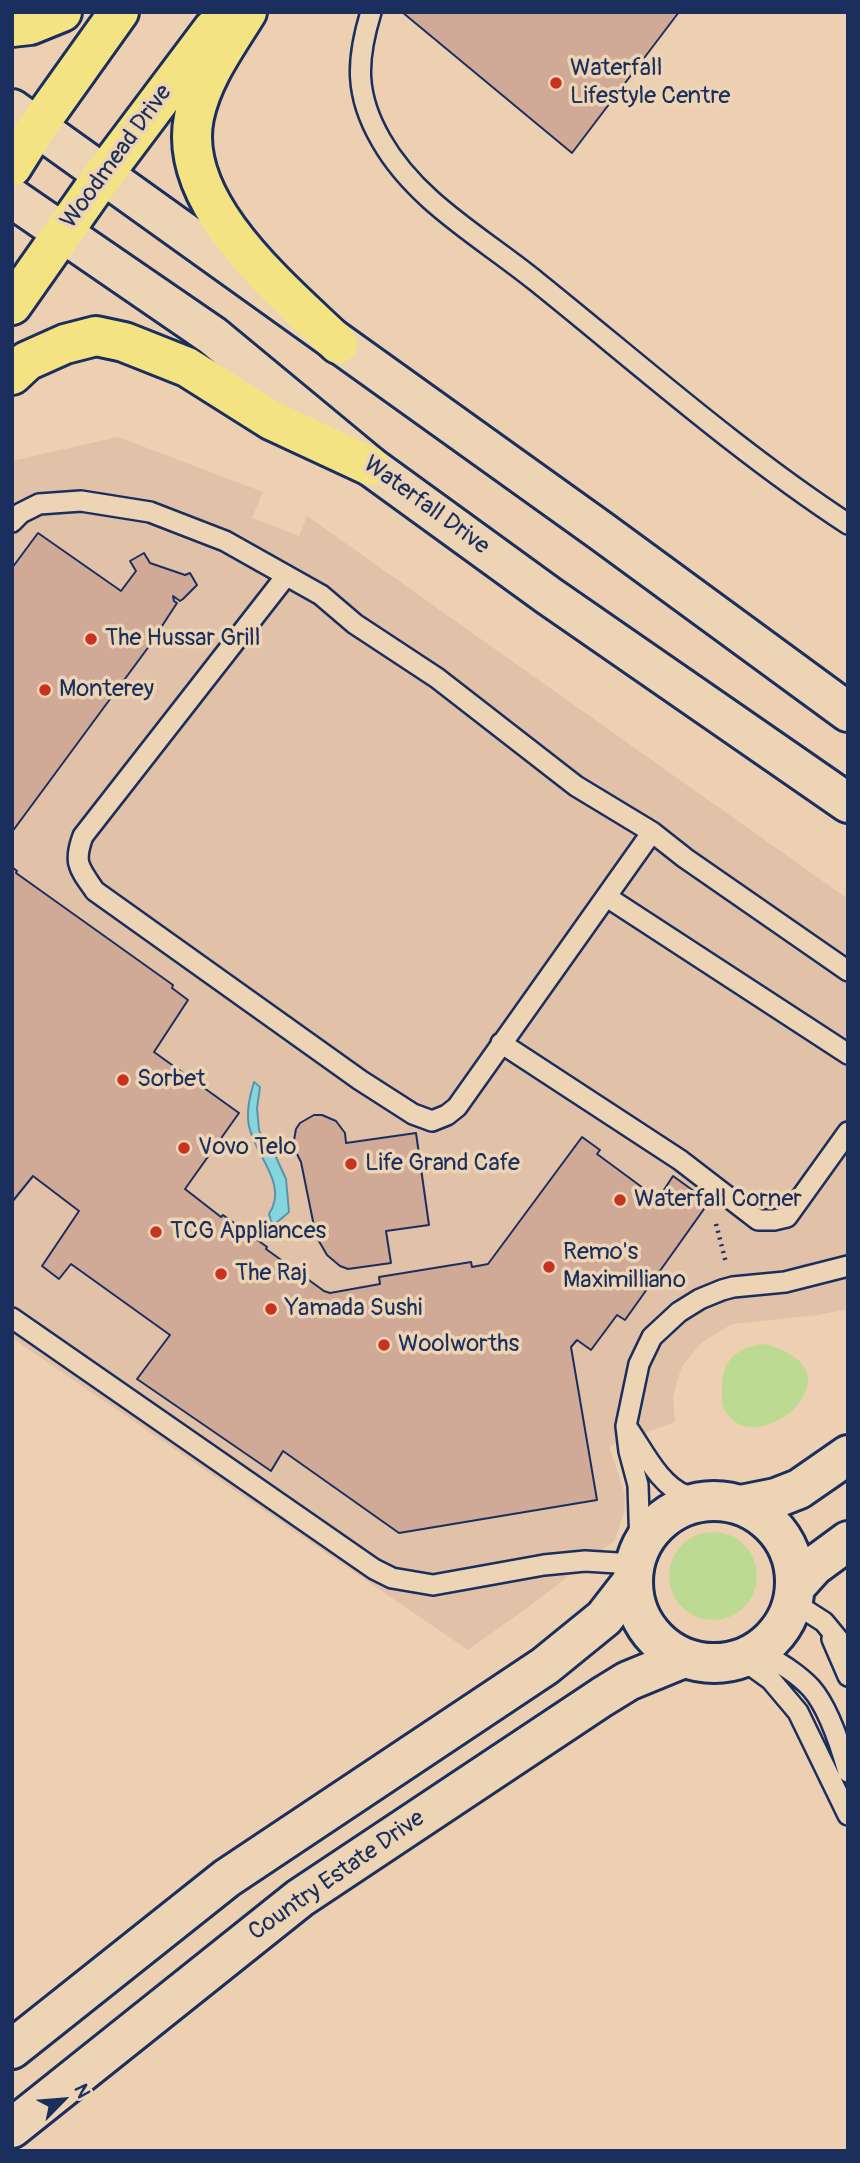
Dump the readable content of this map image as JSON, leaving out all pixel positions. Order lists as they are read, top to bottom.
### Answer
{
  "streets": {
    "main road": ["Woodmead Drive"],
    "street": ["Waterfall Drive", "Country Estate Drive"]
  },
  "crossings": [
    ["Woodmead Drive", "Waterfall Drive"]
  ],
  "places": [
    "Waterfall Lifestyle Centre",
    "The Hussar Grill",
    "Monterey",
    "Sorbet",
    "Vovo Telo",
    "Life Grand Cafe",
    "Waterfall Corner",
    "TCG Appliances",
    "Remo's Maximilliano",
    "The Raj",
    "Yamada Sushi",
    "Woolworths"
  ],
  "north": "top right"
}
